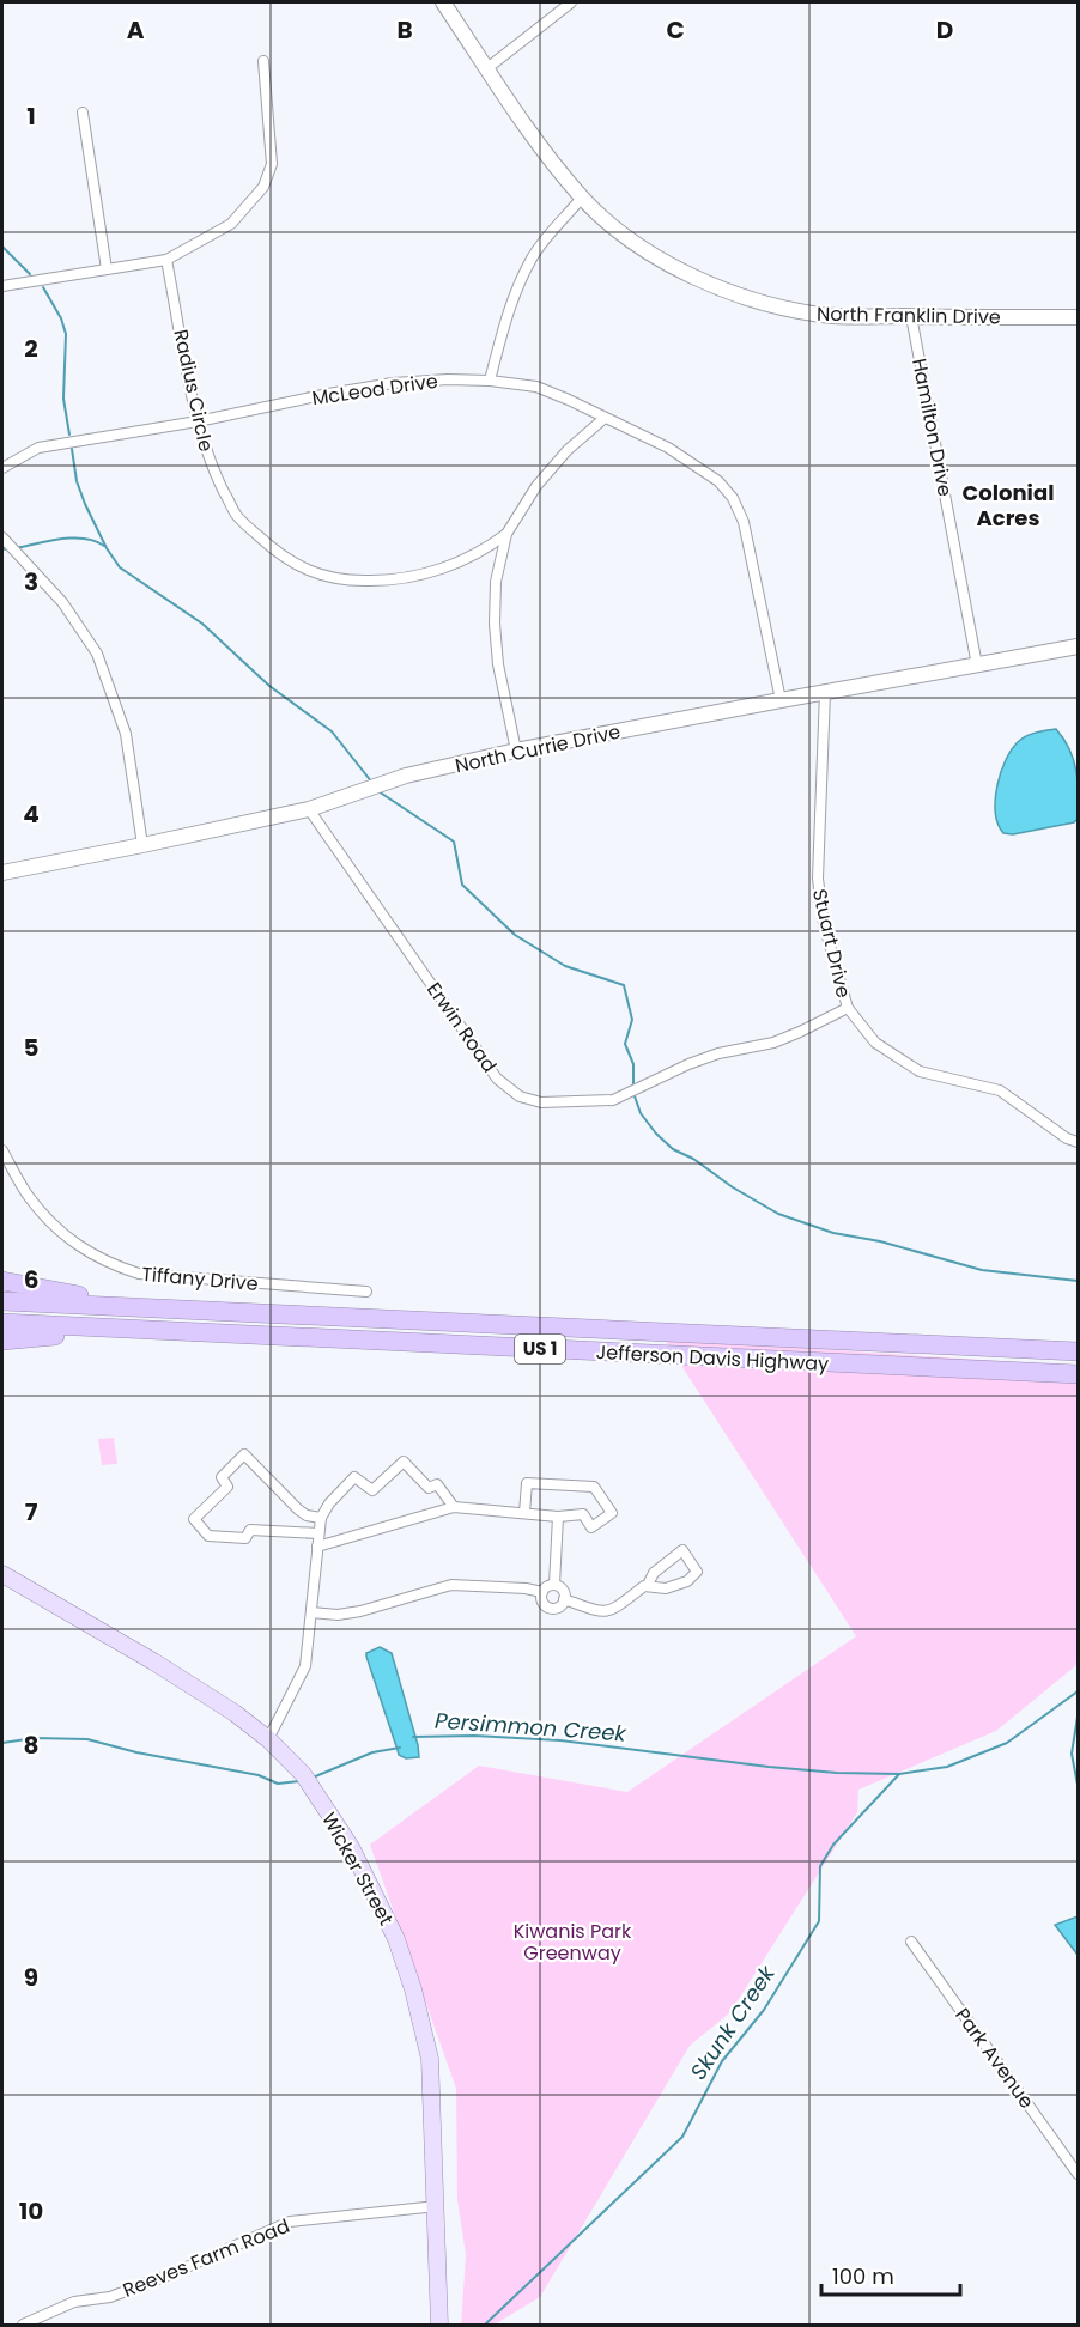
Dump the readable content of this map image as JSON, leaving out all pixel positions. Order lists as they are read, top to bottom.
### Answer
{
  "streets": {
    "highway": ["US 1", "Jefferson Davis Highway"],
    "main road": ["Wicker Street"],
    "street": [
      "North Franklin Drive",
      "McLeod Drive",
      "Radius Circle",
      "Hamilton Drive",
      "North Currie Drive",
      "Stuart Drive",
      "Erwin Road",
      "Tiffany Drive",
      "Park Avenue",
      "Reeves Farm Road"
    ]
  },
  "crossings": [
    ["North Franklin Drive", "Hamilton Drive"],
    ["McLeod Drive", "Radius Circle"],
    ["McLeod Drive", "North Currie Drive"],
    ["Hamilton Drive", "North Currie Drive"],
    ["North Currie Drive", "Stuart Drive"],
    ["North Currie Drive", "Erwin Road"],
    ["Stuart Drive", "Erwin Road"],
    ["Wicker Street", "Reeves Farm Road"]
  ],
  "districts": ["Colonial Acres"],
  "water": ["Persimmon Creek", "Skunk Creek"],
  "parks": ["Kiwanis Park Greenway"],
  "scale_bar": "100 m",
  "grid": {
    "columns": [
      "A",
      "B",
      "C",
      "D"
    ],
    "rows": [
      "1",
      "2",
      "3",
      "4",
      "5",
      "6",
      "7",
      "8",
      "9",
      "10"
    ]
  }
}
